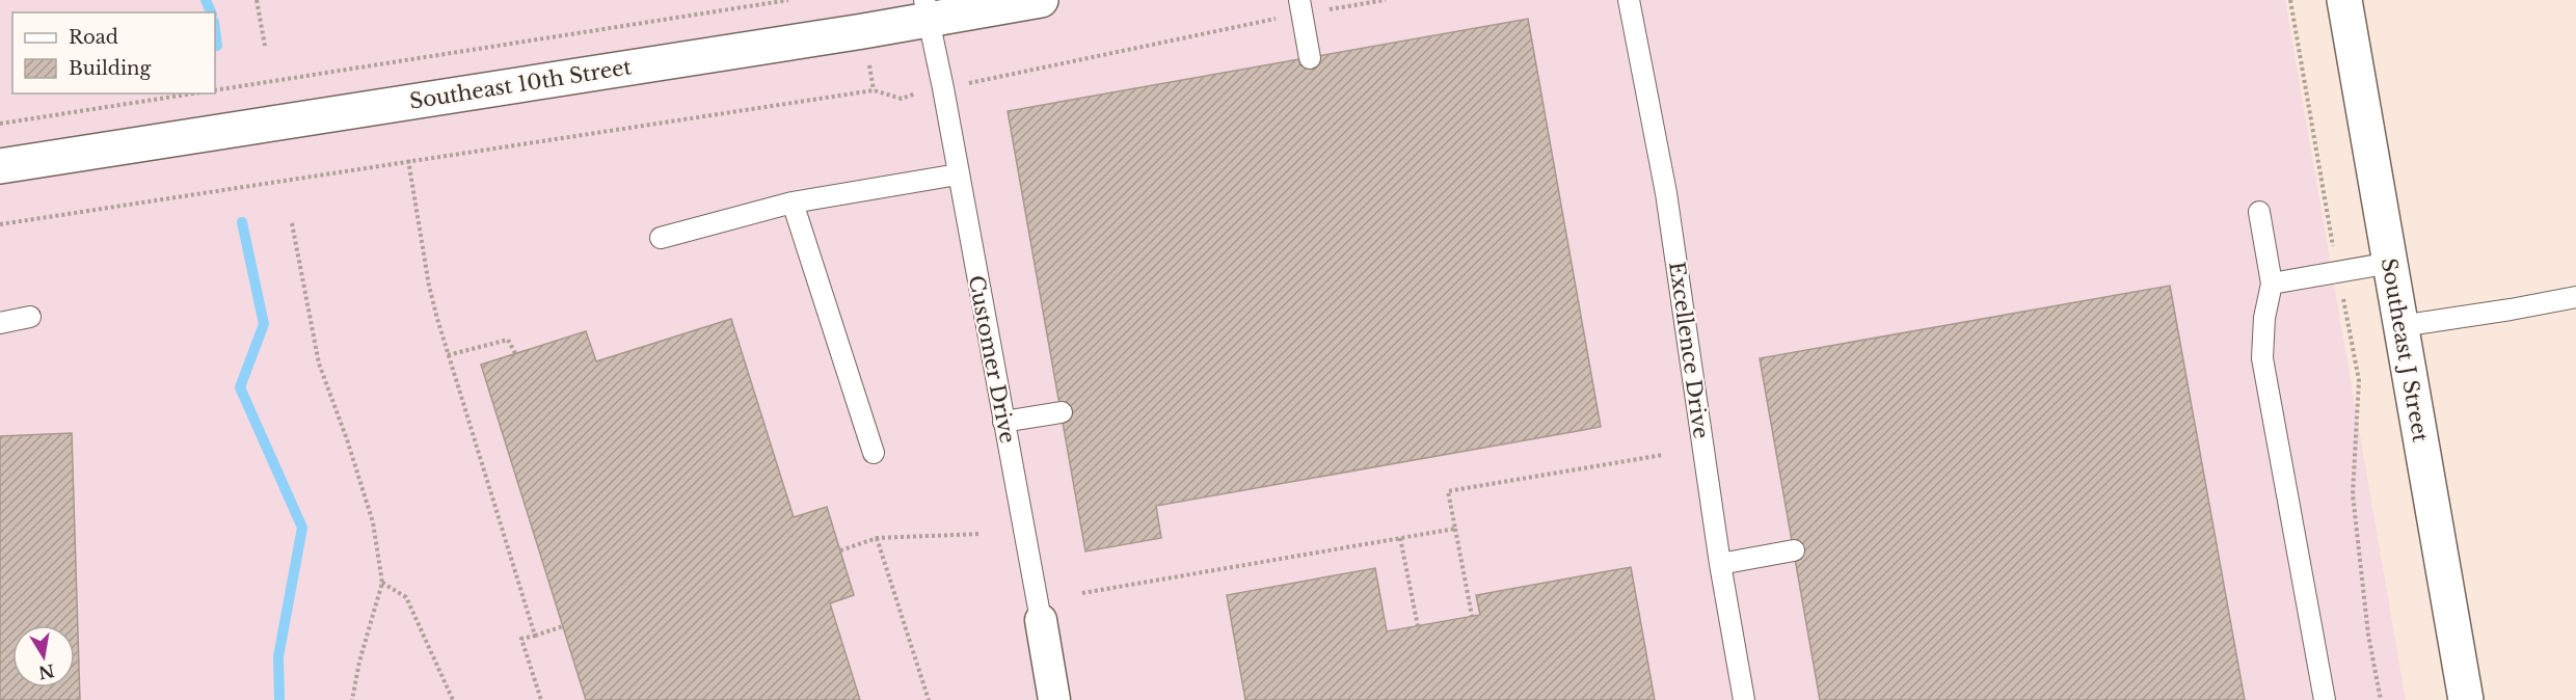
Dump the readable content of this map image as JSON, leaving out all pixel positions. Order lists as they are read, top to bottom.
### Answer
{
  "streets": {
    "street": ["Southeast 10th Street", "Southeast J Street", "Customer Drive"],
    "lane": ["Excellence Drive"]
  },
  "crossings": [
    ["Southeast 10th Street", "Customer Drive"]
  ],
  "legend": ["Road", "Building"],
  "north": "bottom"
}
